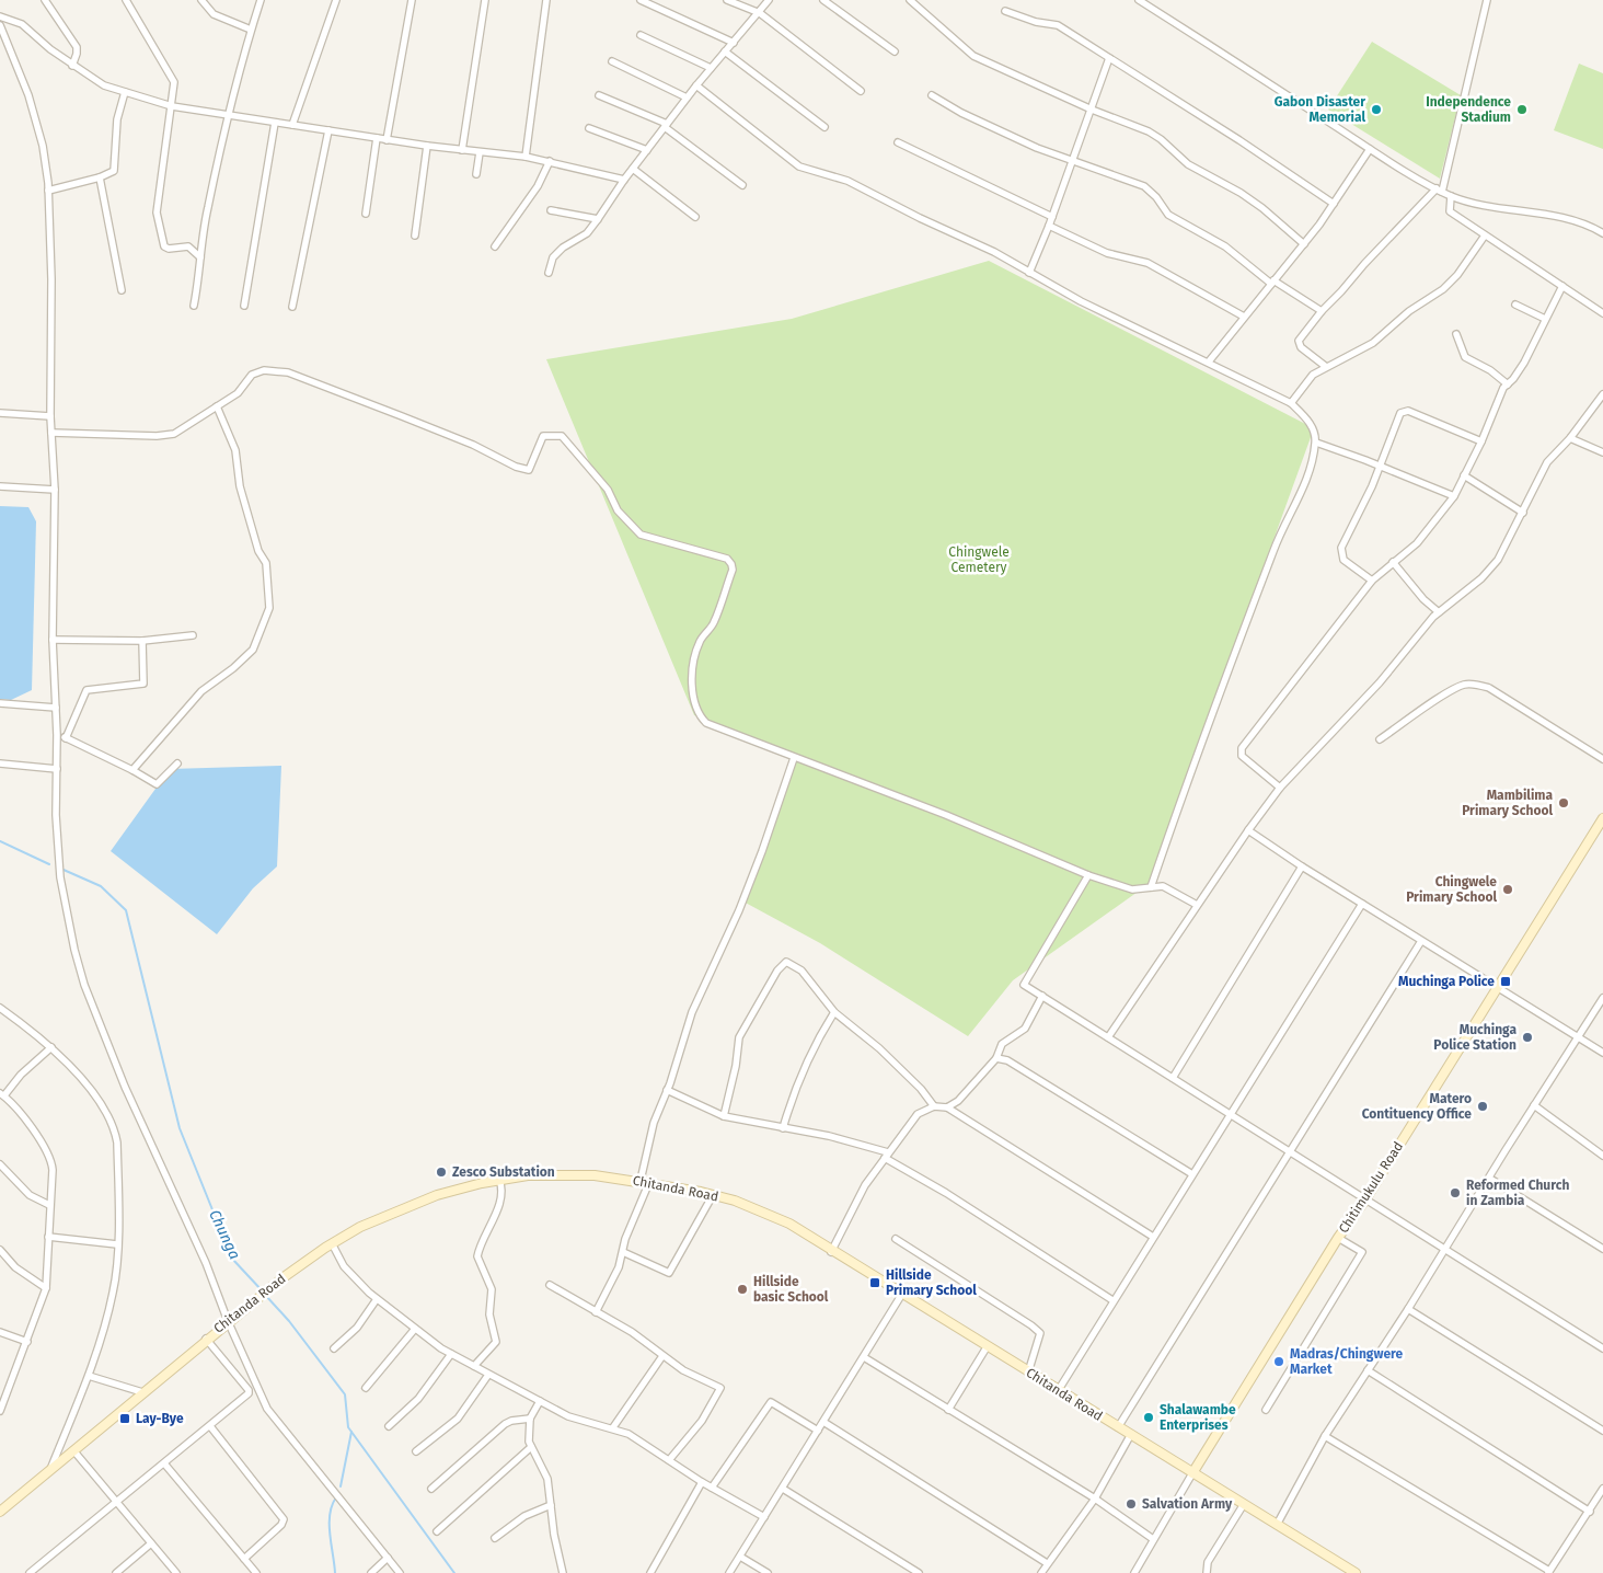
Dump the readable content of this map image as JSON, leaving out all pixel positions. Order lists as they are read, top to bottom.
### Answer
{
  "streets": {
    "street": ["Chitimukulu Road", "Chitanda Road"]
  },
  "crossings": [
    ["Chitimukulu Road", "Chitanda Road"]
  ],
  "water": ["Chunga"],
  "parks": ["Chingwele Cemetery"],
  "places": {
    "other": [
      "Gabon Disaster Memorial",
      "Independence Stadium",
      "Mambilima Primary School",
      "Chingwele Primary School",
      "Muchinga Police Station",
      "Matero Contituency Office",
      "Zesco Substation",
      "Reformed Church in Zambia",
      "Hillside basic School",
      "Madras/Chingwere Market",
      "Shalawambe Enterprises",
      "Salvation Army"
    ],
    "transit": ["Muchinga Police", "Hillside Primary School", "Lay-Bye"]
  }
}
